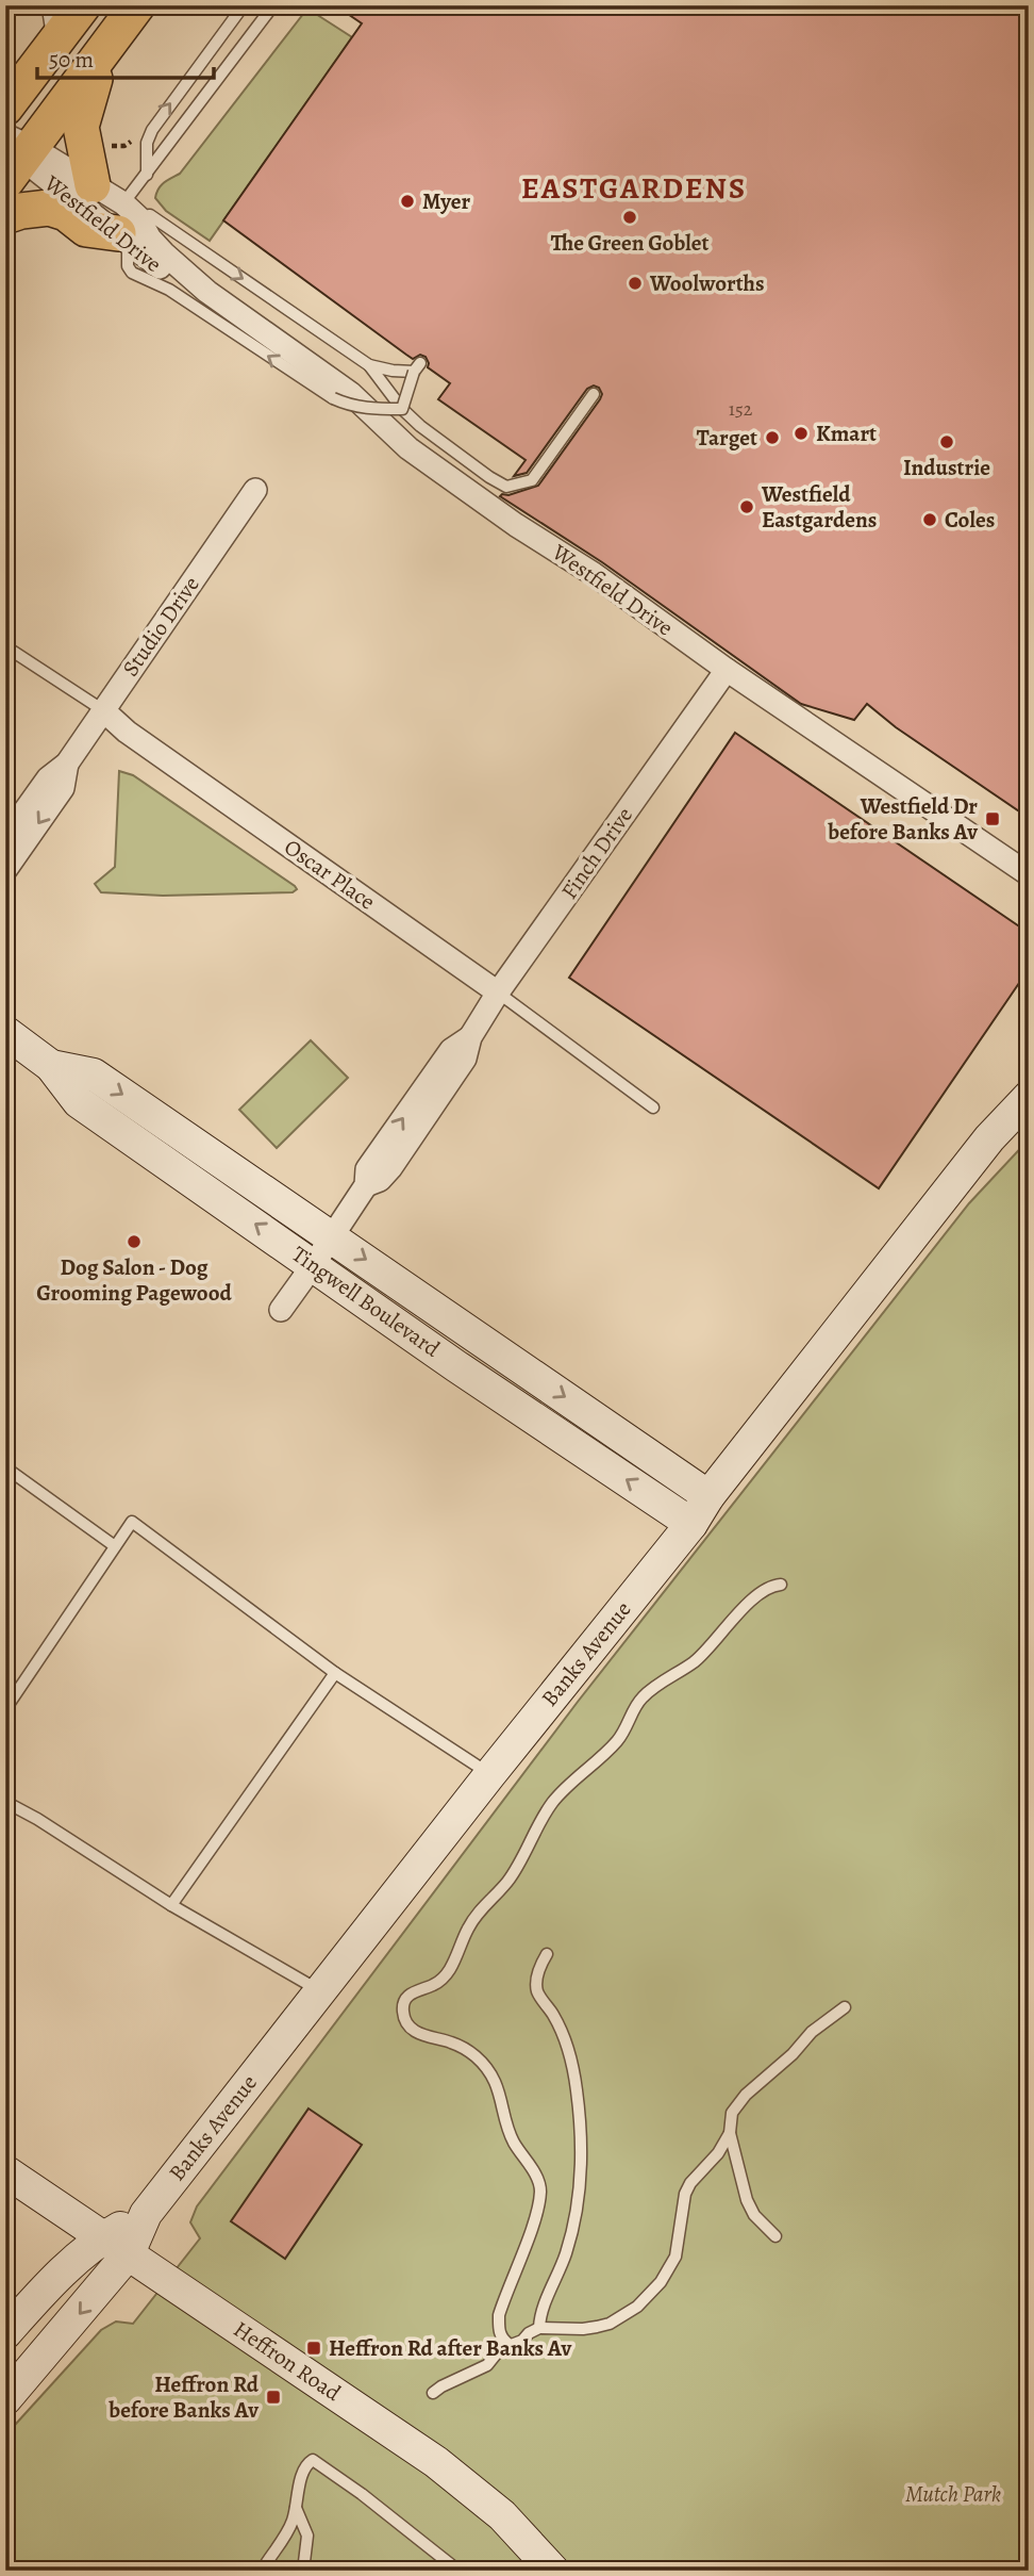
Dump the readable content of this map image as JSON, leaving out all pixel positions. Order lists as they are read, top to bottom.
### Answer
{
  "streets": {
    "street": [
      "Westfield Drive",
      "Studio Drive",
      "Finch Drive",
      "Oscar Place",
      "Tingwell Boulevard",
      "Banks Avenue",
      "Heffron Road"
    ]
  },
  "crossings": [
    ["Westfield Drive", "Finch Drive"],
    ["Studio Drive", "Oscar Place"],
    ["Finch Drive", "Oscar Place"],
    ["Finch Drive", "Tingwell Boulevard"],
    ["Tingwell Boulevard", "Banks Avenue"],
    ["Banks Avenue", "Heffron Road"]
  ],
  "districts": ["EASTGARDENS"],
  "parks": ["Mutch Park"],
  "places": {
    "other": [
      "Myer",
      "The Green Goblet",
      "Woolworths",
      "Kmart",
      "Target",
      "Industrie",
      "Westfield Eastgardens",
      "Coles",
      "Dog Salon - Dog Grooming Pagewood"
    ],
    "transit": ["Westfield Dr before Banks Av", "Heffron Rd after Banks Av", "Heffron Rd before Banks Av"]
  },
  "house_numbers": ["152"],
  "scale_bar": "50 m"
}
